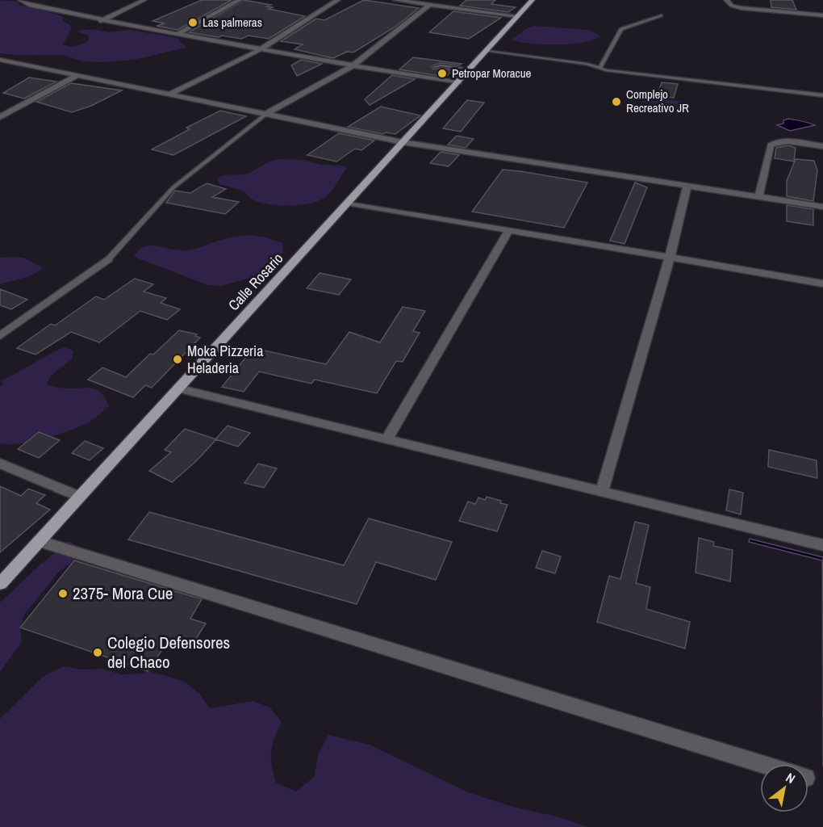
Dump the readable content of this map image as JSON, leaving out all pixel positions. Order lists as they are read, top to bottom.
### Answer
{
  "streets": {
    "main road": ["Calle Rosario"]
  },
  "places": [
    "Las palmeras",
    "Petropar Moracue",
    "Complejo Recreativo JR",
    "Moka Pizzeria Heladeria",
    "2375- Mora Cue",
    "Colegio Defensores del Chaco"
  ],
  "north": "top right"
}
